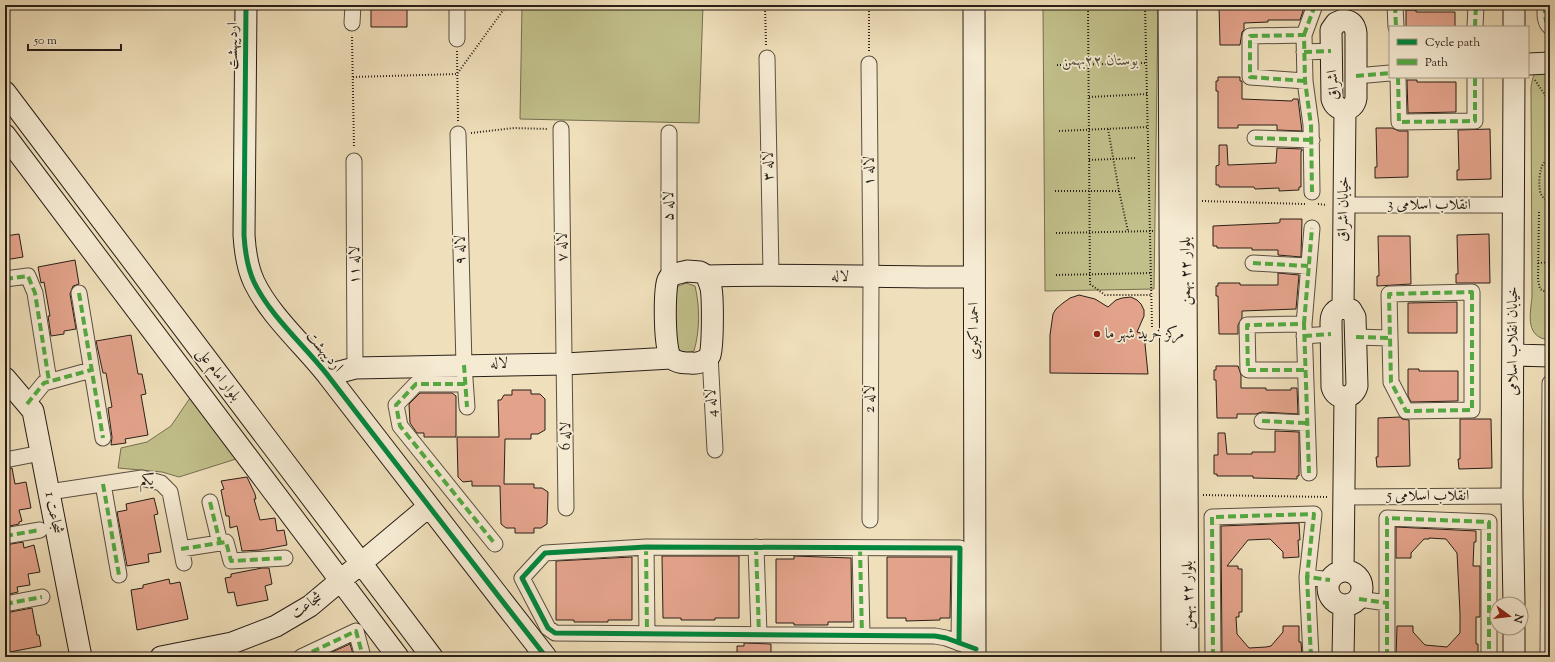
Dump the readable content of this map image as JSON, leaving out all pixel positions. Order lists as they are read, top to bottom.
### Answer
{
  "streets": {
    "street": [
      "اردیبهشت",
      "اشراق",
      "لاله ۳",
      "لاله ۱",
      "انقلاب اسلامی 3",
      "لاله ۵",
      "خیابان اشراق",
      "لاله ۷",
      "لاله ۹",
      "لاله ۱۱",
      "بلوار ۲۲ بهمن",
      "لاله",
      "احمد اکبری",
      "خیابان انقلاب اسلامی",
      "بلوار امام علی",
      "لاله 2",
      "لاله 4",
      "لاله 6",
      "یکم",
      "انقلاب اسلامی 5",
      "شجاعت 1",
      "شجاعت"
    ]
  },
  "crossings": [
    ["اردیبهشت", "لاله"],
    ["اردیبهشت", "شجاعت"],
    ["اشراق", "خیابان اشراق"],
    ["لاله ۳", "لاله"],
    ["لاله ۱", "لاله"],
    ["لاله ۱", "لاله 2"],
    ["انقلاب اسلامی 3", "خیابان اشراق"],
    ["انقلاب اسلامی 3", "خیابان انقلاب اسلامی"],
    ["لاله ۵", "لاله"],
    ["لاله ۷", "لاله"],
    ["لاله ۷", "لاله 6"],
    ["لاله ۹", "لاله"],
    ["لاله ۱۱", "لاله"],
    ["لاله", "احمد اکبری"],
    ["لاله", "لاله 2"],
    ["لاله", "لاله 4"],
    ["لاله", "لاله 6"],
    ["خیابان انقلاب اسلامی", "انقلاب اسلامی 5"],
    ["بلوار امام علی", "شجاعت"],
    ["یکم", "شجاعت 1"]
  ],
  "parks": ["بوستان ۲۲بهمن"],
  "places": ["مرکز خرید شهر ما"],
  "legend": ["Cycle path", "Path"],
  "scale_bar": "50 m",
  "north": "right"
}
